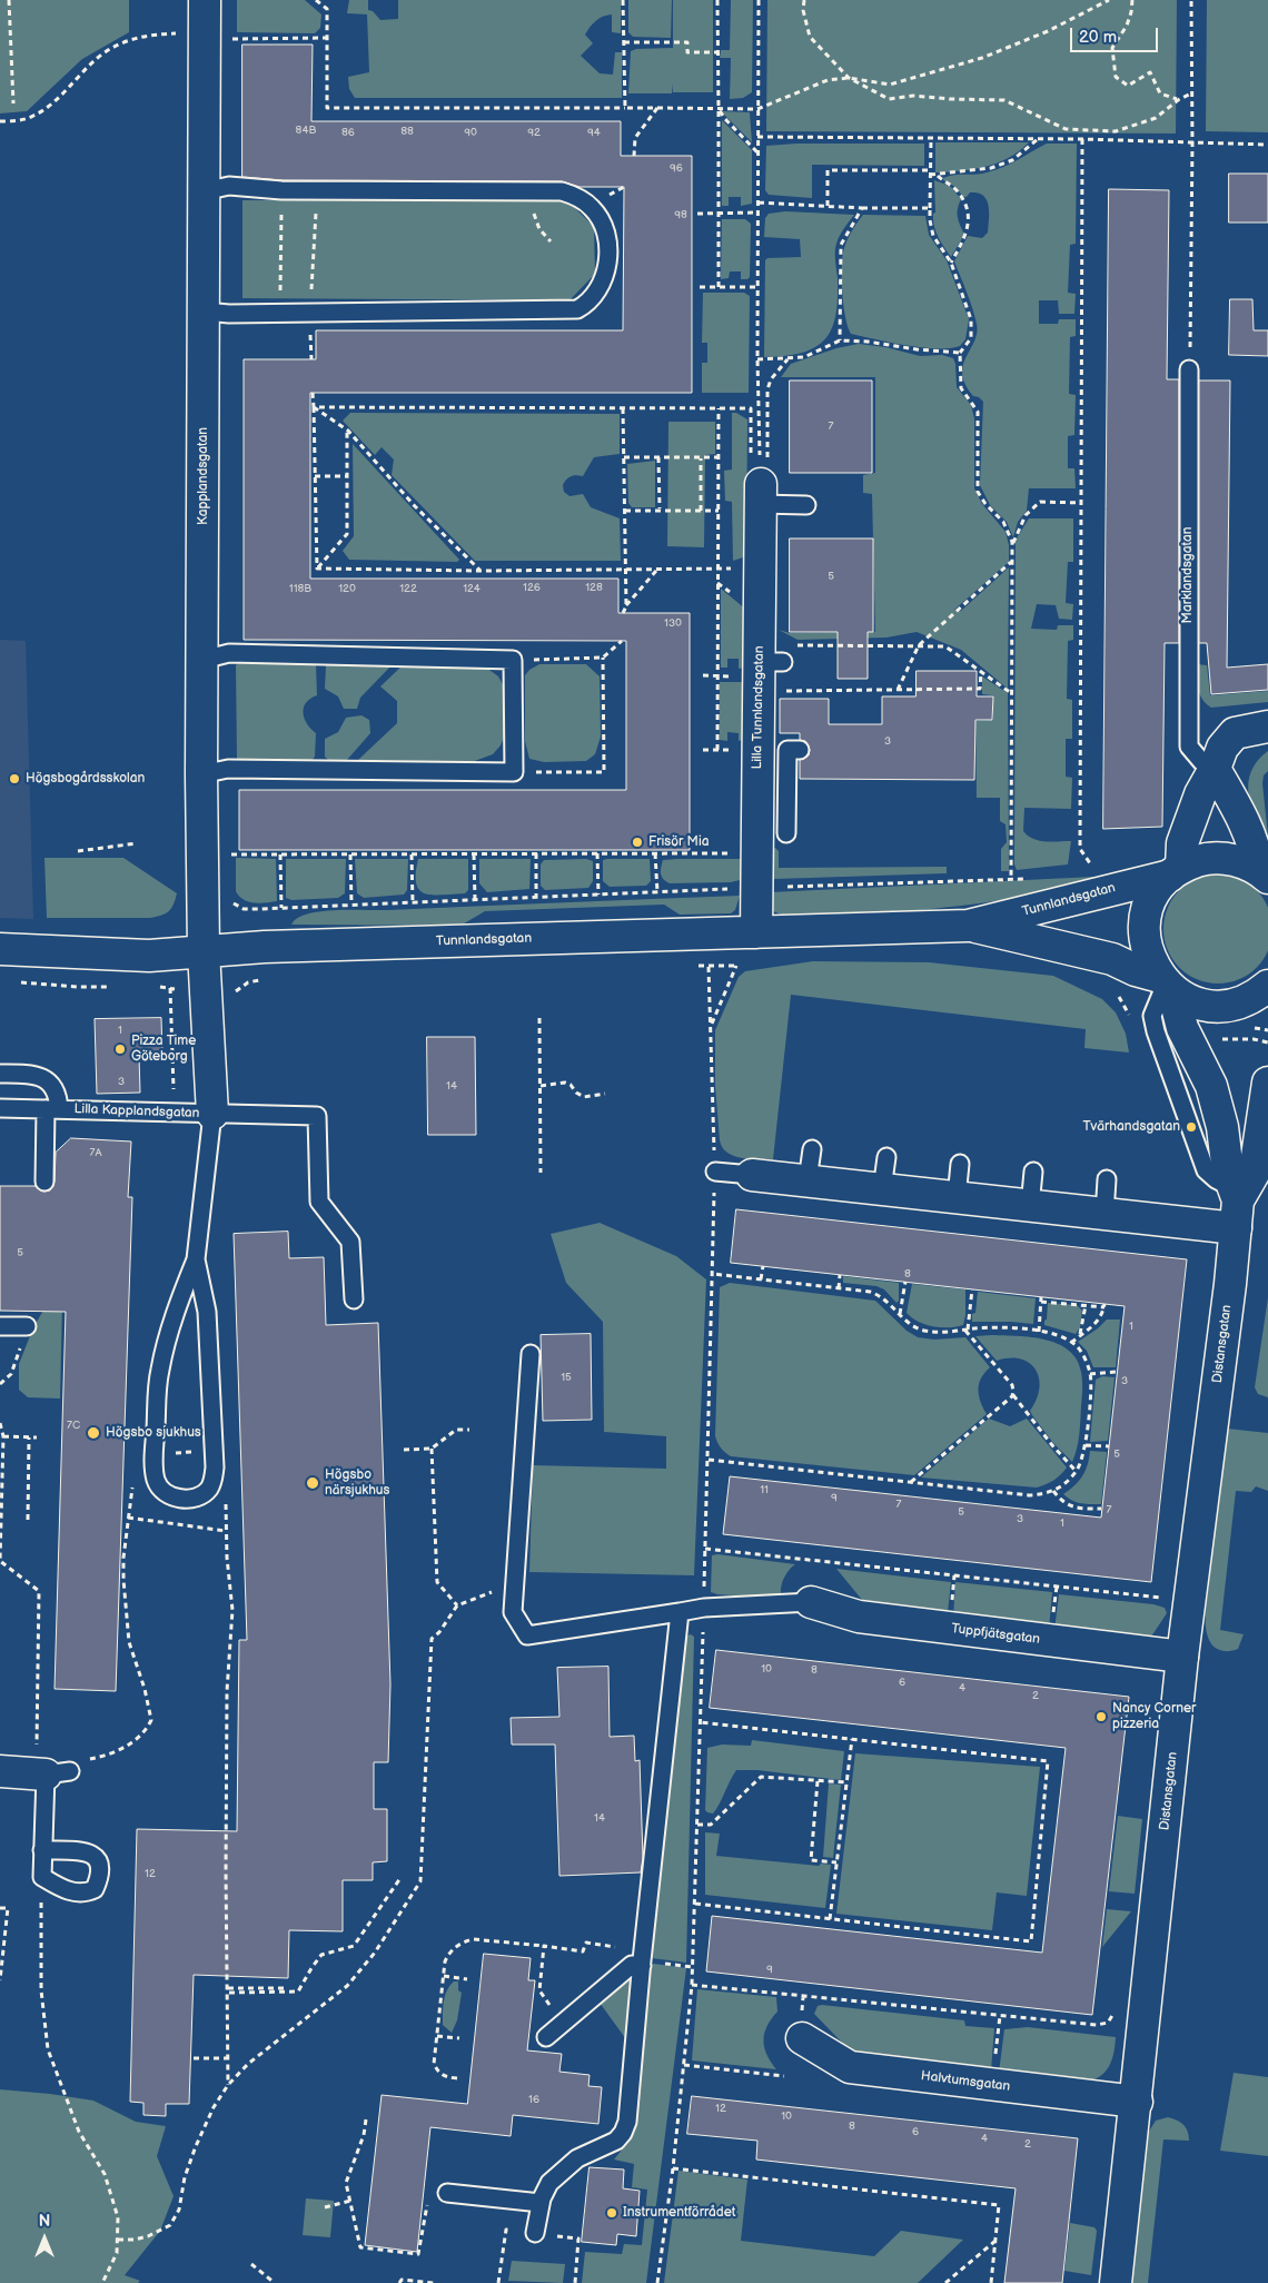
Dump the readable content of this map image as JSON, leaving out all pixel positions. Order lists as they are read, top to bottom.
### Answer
{
  "streets": {
    "street": [
      "Kapplandsgatan",
      "Marklandsgatan",
      "Lilla Tunnlandsgatan",
      "Tunnlandsgatan",
      "Lilla Kapplandsgatan",
      "Distansgatan",
      "Tuppfjätsgatan",
      "Halvtumsgatan"
    ]
  },
  "crossings": [
    ["Kapplandsgatan", "Tunnlandsgatan"],
    ["Kapplandsgatan", "Lilla Kapplandsgatan"],
    ["Marklandsgatan", "Tunnlandsgatan"],
    ["Lilla Tunnlandsgatan", "Tunnlandsgatan"],
    ["Tunnlandsgatan", "Lilla Kapplandsgatan"],
    ["Tunnlandsgatan", "Distansgatan"],
    ["Distansgatan", "Tuppfjätsgatan"],
    ["Distansgatan", "Halvtumsgatan"]
  ],
  "places": [
    "Högsbogårdsskolan",
    "Frisör Mia",
    "Pizza Time Göteborg",
    "Tvärhandsgatan",
    "Högsbo sjukhus",
    "Högsbo närsjukhus",
    "Nancy Corner pizzeria",
    "Instrumentförrådet"
  ],
  "house_numbers": [
    "84B",
    "88",
    "86",
    "90",
    "92",
    "94",
    "96",
    "98",
    "7",
    "5",
    "126",
    "128",
    "118B",
    "120",
    "122",
    "124",
    "130",
    "3",
    "1",
    "3",
    "14",
    "7A",
    "5",
    "8",
    "1",
    "15",
    "3",
    "7C",
    "5",
    "11",
    "9",
    "7",
    "7",
    "5",
    "3",
    "1",
    "10",
    "8",
    "6",
    "4",
    "2",
    "14",
    "12",
    "9",
    "16",
    "12",
    "10",
    "8",
    "6",
    "4",
    "2"
  ],
  "scale_bar": "20 m",
  "north": "top"
}
